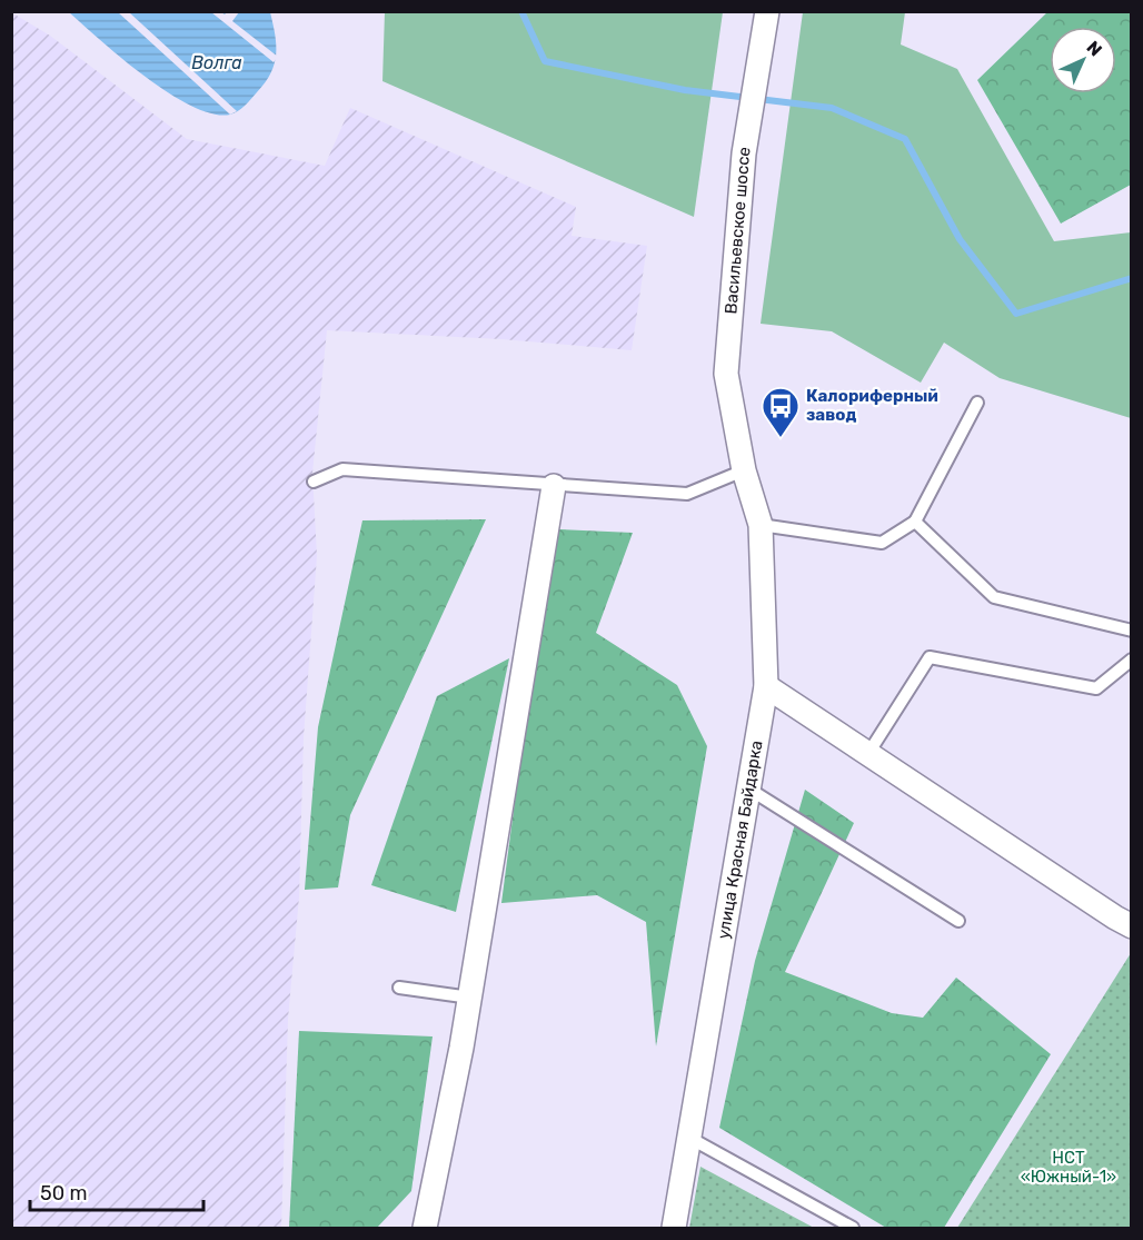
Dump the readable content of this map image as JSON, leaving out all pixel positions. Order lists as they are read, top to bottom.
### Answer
{
  "streets": {
    "street": ["Васильевское шоссе", "улица Красная Байдарка"]
  },
  "crossings": [
    ["Васильевское шоссе", "улица Красная Байдарка"]
  ],
  "water": ["Волга"],
  "parks": ["НСТ «Южный-1»"],
  "places": {
    "bus stop": ["Калориферный завод"]
  },
  "scale_bar": "50 m",
  "north": "top right"
}
